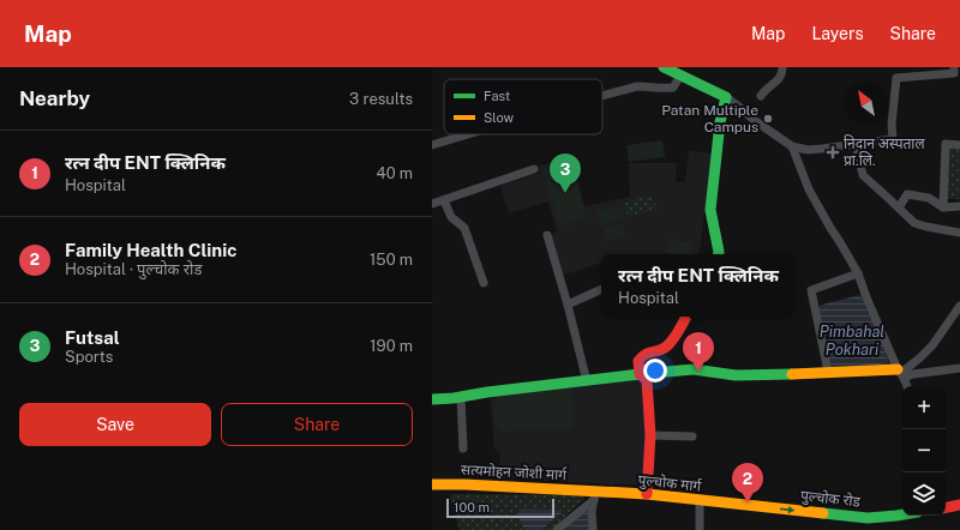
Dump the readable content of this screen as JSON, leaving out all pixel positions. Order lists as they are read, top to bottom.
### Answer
{
  "streets": {
    "street": ["सत्यमोहन जोशी मार्ग", "पुल्चोक मार्ग", "पुल्चोक रोड"]
  },
  "crossings": [
    ["सत्यमोहन जोशी मार्ग", "पुल्चोक मार्ग"],
    ["पुल्चोक मार्ग", "पुल्चोक रोड"]
  ],
  "one_way": ["पुल्चोक रोड"],
  "water": ["Pimbahal Pokhari"],
  "places": {
    "other": ["Patan Multiple Campus"],
    "health": ["निदान अस्पताल प्रा.लि."]
  },
  "legend": ["Fast", "Slow"],
  "scale_bar": "100 m",
  "north": "top left",
  "page": {
    "header": "Map",
    "nav": ["Map", "Layers", "Share"],
    "heading": ["Nearby", "3 results"],
    "list": [
      {
        "mark": "1",
        "name": "रत्न दीप ENT क्लिनिक",
        "note": "Hospital",
        "value": "40 m"
      },
      {
        "mark": "2",
        "name": "Family Health Clinic",
        "note": "Hospital · पुल्चोक रोड",
        "value": "150 m"
      },
      {
        "mark": "3",
        "name": "Futsal",
        "note": "Sports",
        "value": "190 m"
      }
    ],
    "pins": ["3", "1", "2"],
    "popup": ["रत्न दीप ENT क्लिनिक", "Hospital"],
    "map_buttons": ["+", "−"],
    "buttons": ["Save", "Share"],
    "scale": "100 m"
  }
}
